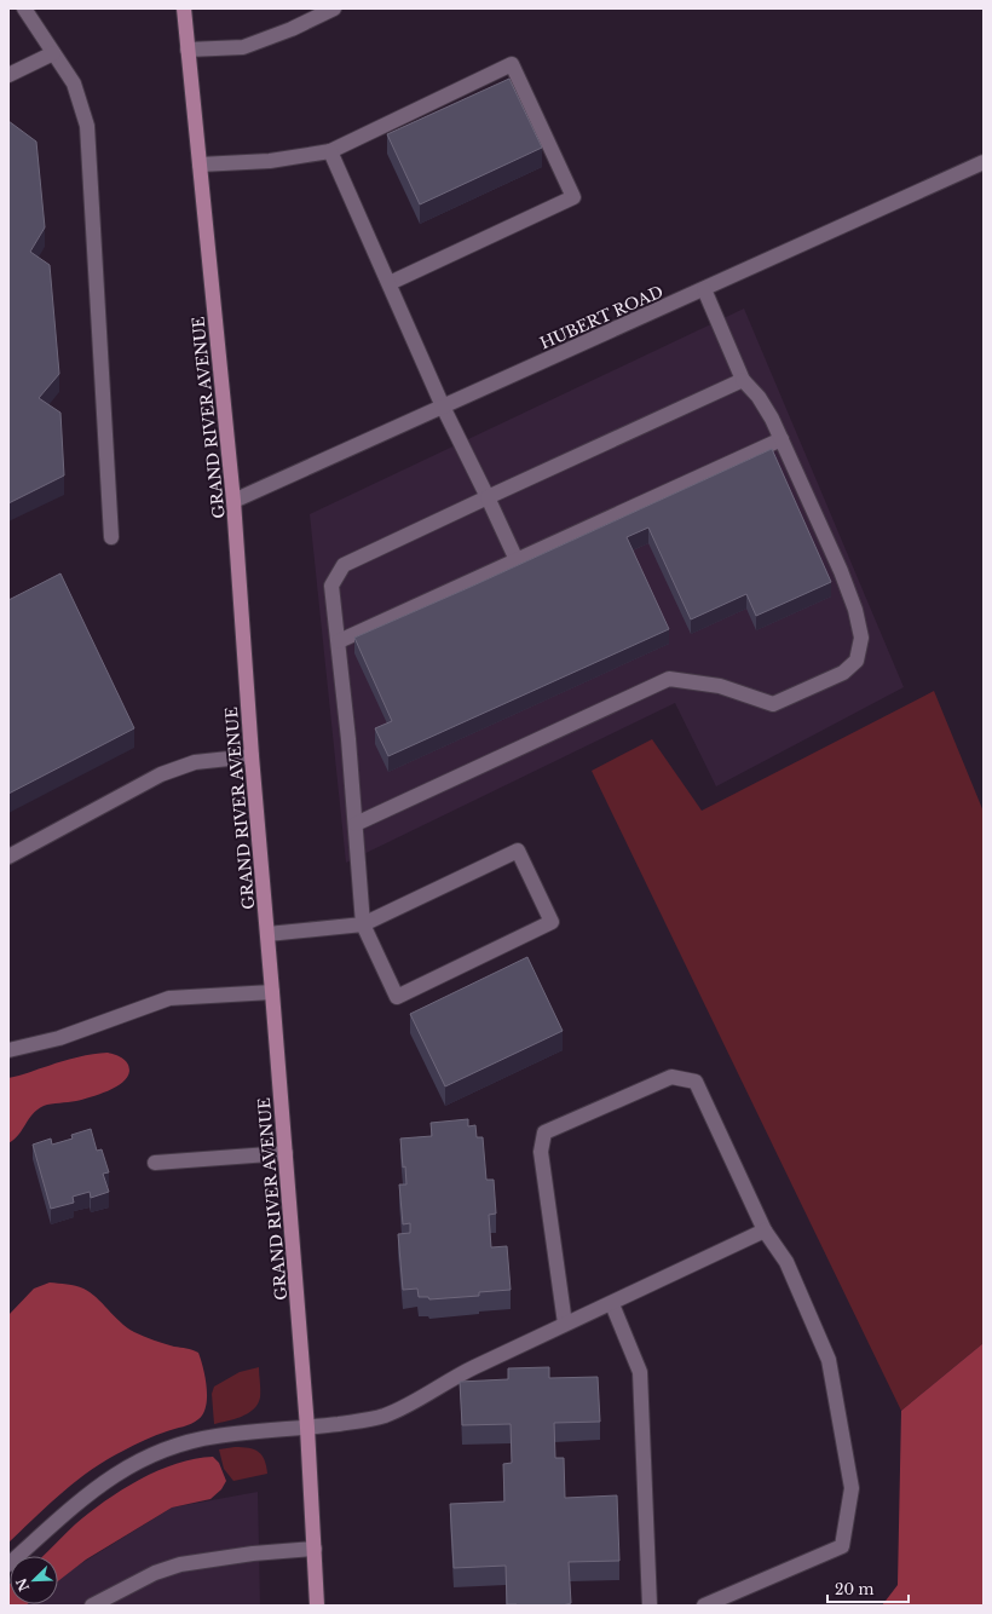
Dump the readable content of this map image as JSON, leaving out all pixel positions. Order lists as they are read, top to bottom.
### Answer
{
  "streets": {
    "main road": ["GRAND RIVER AVENUE"],
    "street": ["HUBERT ROAD"]
  },
  "crossings": [
    ["HUBERT ROAD", "GRAND RIVER AVENUE"]
  ],
  "scale_bar": "20 m",
  "north": "bottom left"
}
